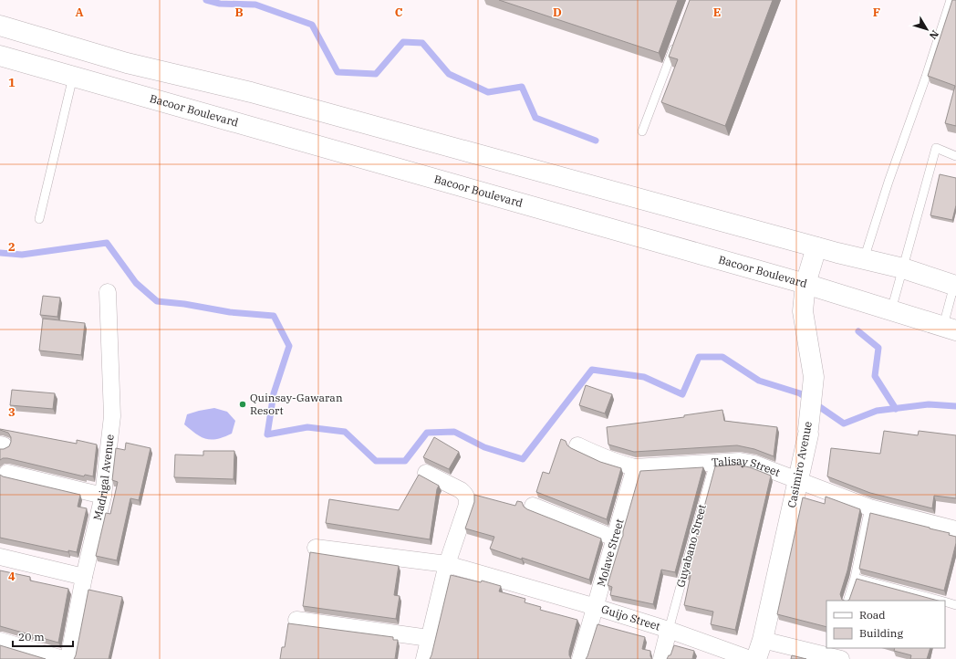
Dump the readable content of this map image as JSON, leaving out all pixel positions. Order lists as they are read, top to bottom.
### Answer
{
  "streets": {
    "main road": ["Bacoor Boulevard", "Casimiro Avenue"],
    "street": [
      "Talisay Street",
      "Madrigal Avenue",
      "Molave Street",
      "Guijo Street"
    ],
    "lane": ["Guyabano Street"]
  },
  "crossings": [
    ["Bacoor Boulevard", "Casimiro Avenue"],
    ["Casimiro Avenue", "Talisay Street"],
    ["Talisay Street", "Guyabano Street"],
    ["Talisay Street", "Molave Street"],
    ["Guyabano Street", "Guijo Street"],
    ["Molave Street", "Guijo Street"]
  ],
  "places": ["Quinsay-Gawaran Resort"],
  "legend": ["Road", "Building"],
  "scale_bar": "20 m",
  "north": "bottom right",
  "grid": {
    "columns": [
      "A",
      "B",
      "C",
      "D",
      "E",
      "F"
    ],
    "rows": [
      "1",
      "2",
      "3",
      "4"
    ]
  }
}
